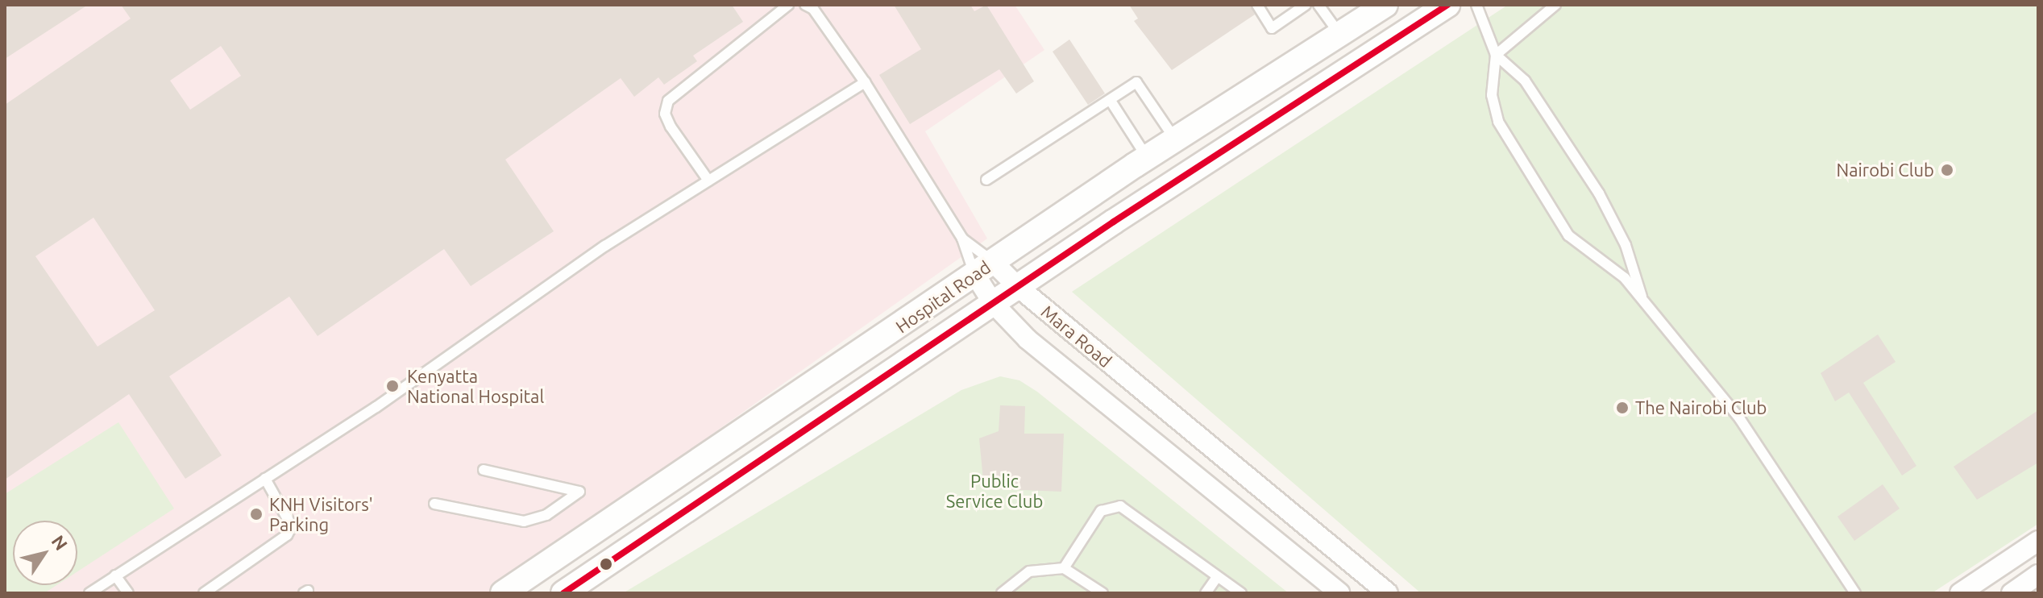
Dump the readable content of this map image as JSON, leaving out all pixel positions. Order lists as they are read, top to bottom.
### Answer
{
  "streets": {
    "street": ["Hospital Road", "Mara Road"]
  },
  "crossings": [
    ["Hospital Road", "Mara Road"]
  ],
  "parks": ["Public Service Club"],
  "places": [
    "Nairobi Club",
    "Kenyatta National Hospital",
    "The Nairobi Club",
    "KNH Visitors' Parking"
  ],
  "north": "top right"
}
